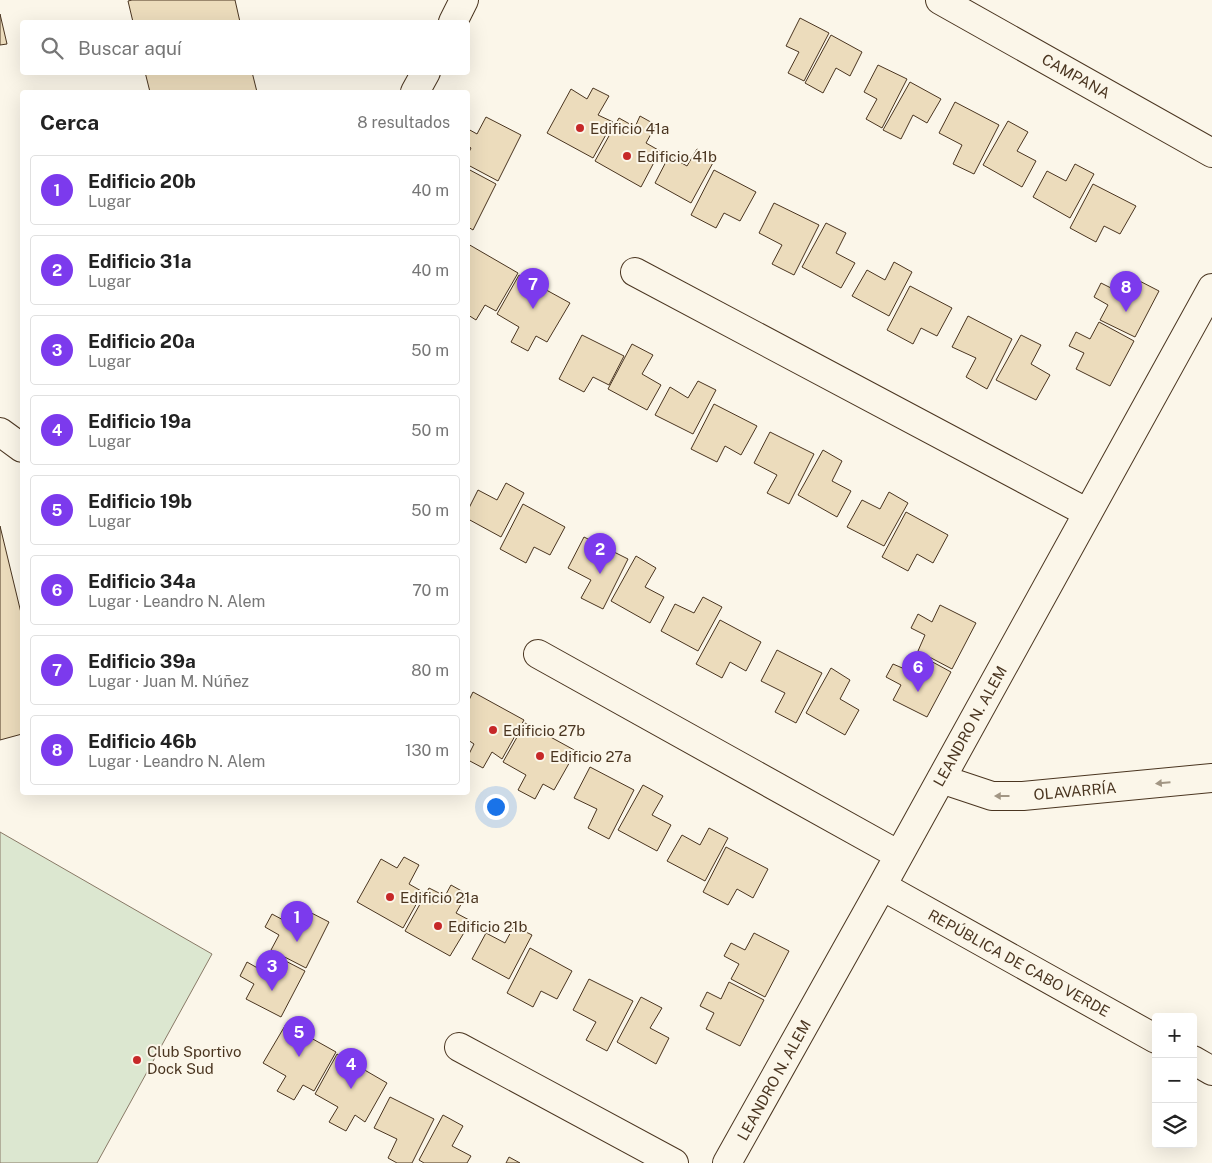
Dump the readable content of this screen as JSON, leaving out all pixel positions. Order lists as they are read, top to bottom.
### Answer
{
  "streets": {
    "street": [
      "CAMPANA",
      "LEANDRO N. ALEM",
      "OLAVARRÍA",
      "REPÚBLICA DE CABO VERDE"
    ]
  },
  "crossings": [
    ["LEANDRO N. ALEM", "OLAVARRÍA"],
    ["LEANDRO N. ALEM", "REPÚBLICA DE CABO VERDE"]
  ],
  "one_way": ["OLAVARRÍA"],
  "places": [
    "Edificio 41a",
    "Edificio 41b",
    "Edificio 27b",
    "Edificio 27a",
    "Edificio 21a",
    "Edificio 21b",
    "Club Sportivo Dock Sud"
  ],
  "page": {
    "search": "Buscar aquí",
    "heading": ["Cerca", "8 resultados"],
    "list": [
      {
        "mark": "1",
        "name": "Edificio 20b",
        "note": "Lugar",
        "value": "40 m"
      },
      {
        "mark": "2",
        "name": "Edificio 31a",
        "note": "Lugar",
        "value": "40 m"
      },
      {
        "mark": "3",
        "name": "Edificio 20a",
        "note": "Lugar",
        "value": "50 m"
      },
      {
        "mark": "4",
        "name": "Edificio 19a",
        "note": "Lugar",
        "value": "50 m"
      },
      {
        "mark": "5",
        "name": "Edificio 19b",
        "note": "Lugar",
        "value": "50 m"
      },
      {
        "mark": "6",
        "name": "Edificio 34a",
        "note": "Lugar · Leandro N. Alem",
        "value": "70 m"
      },
      {
        "mark": "7",
        "name": "Edificio 39a",
        "note": "Lugar · Juan M. Núñez",
        "value": "80 m"
      },
      {
        "mark": "8",
        "name": "Edificio 46b",
        "note": "Lugar · Leandro N. Alem",
        "value": "130 m"
      }
    ],
    "pins": [
      "7",
      "8",
      "2",
      "6",
      "1",
      "3",
      "5",
      "4"
    ],
    "map_buttons": ["+", "−"]
  }
}
